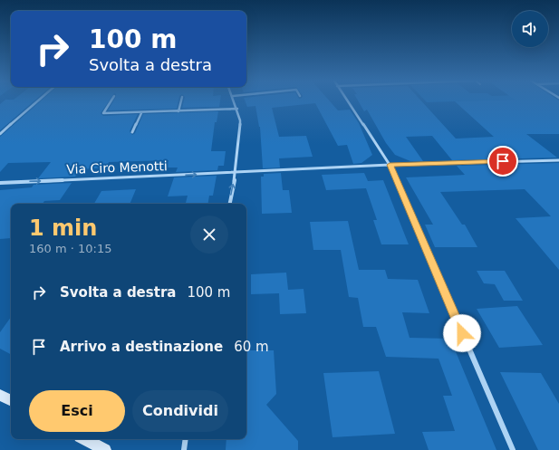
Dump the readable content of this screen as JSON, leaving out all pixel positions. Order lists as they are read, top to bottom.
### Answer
{
  "streets": {
    "street": ["Via Ciro Menotti"]
  },
  "one_way": ["Via Ciro Menotti"],
  "page": {
    "turn": ["100 m", "Svolta a destra"],
    "heading": ["1 min", "160 m · 10:15"],
    "list": [
      {
        "name": "Svolta a destra",
        "value": "100 m"
      },
      {
        "name": "Arrivo a destinazione",
        "value": "60 m"
      }
    ],
    "buttons": ["Esci", "Condividi"]
  }
}
